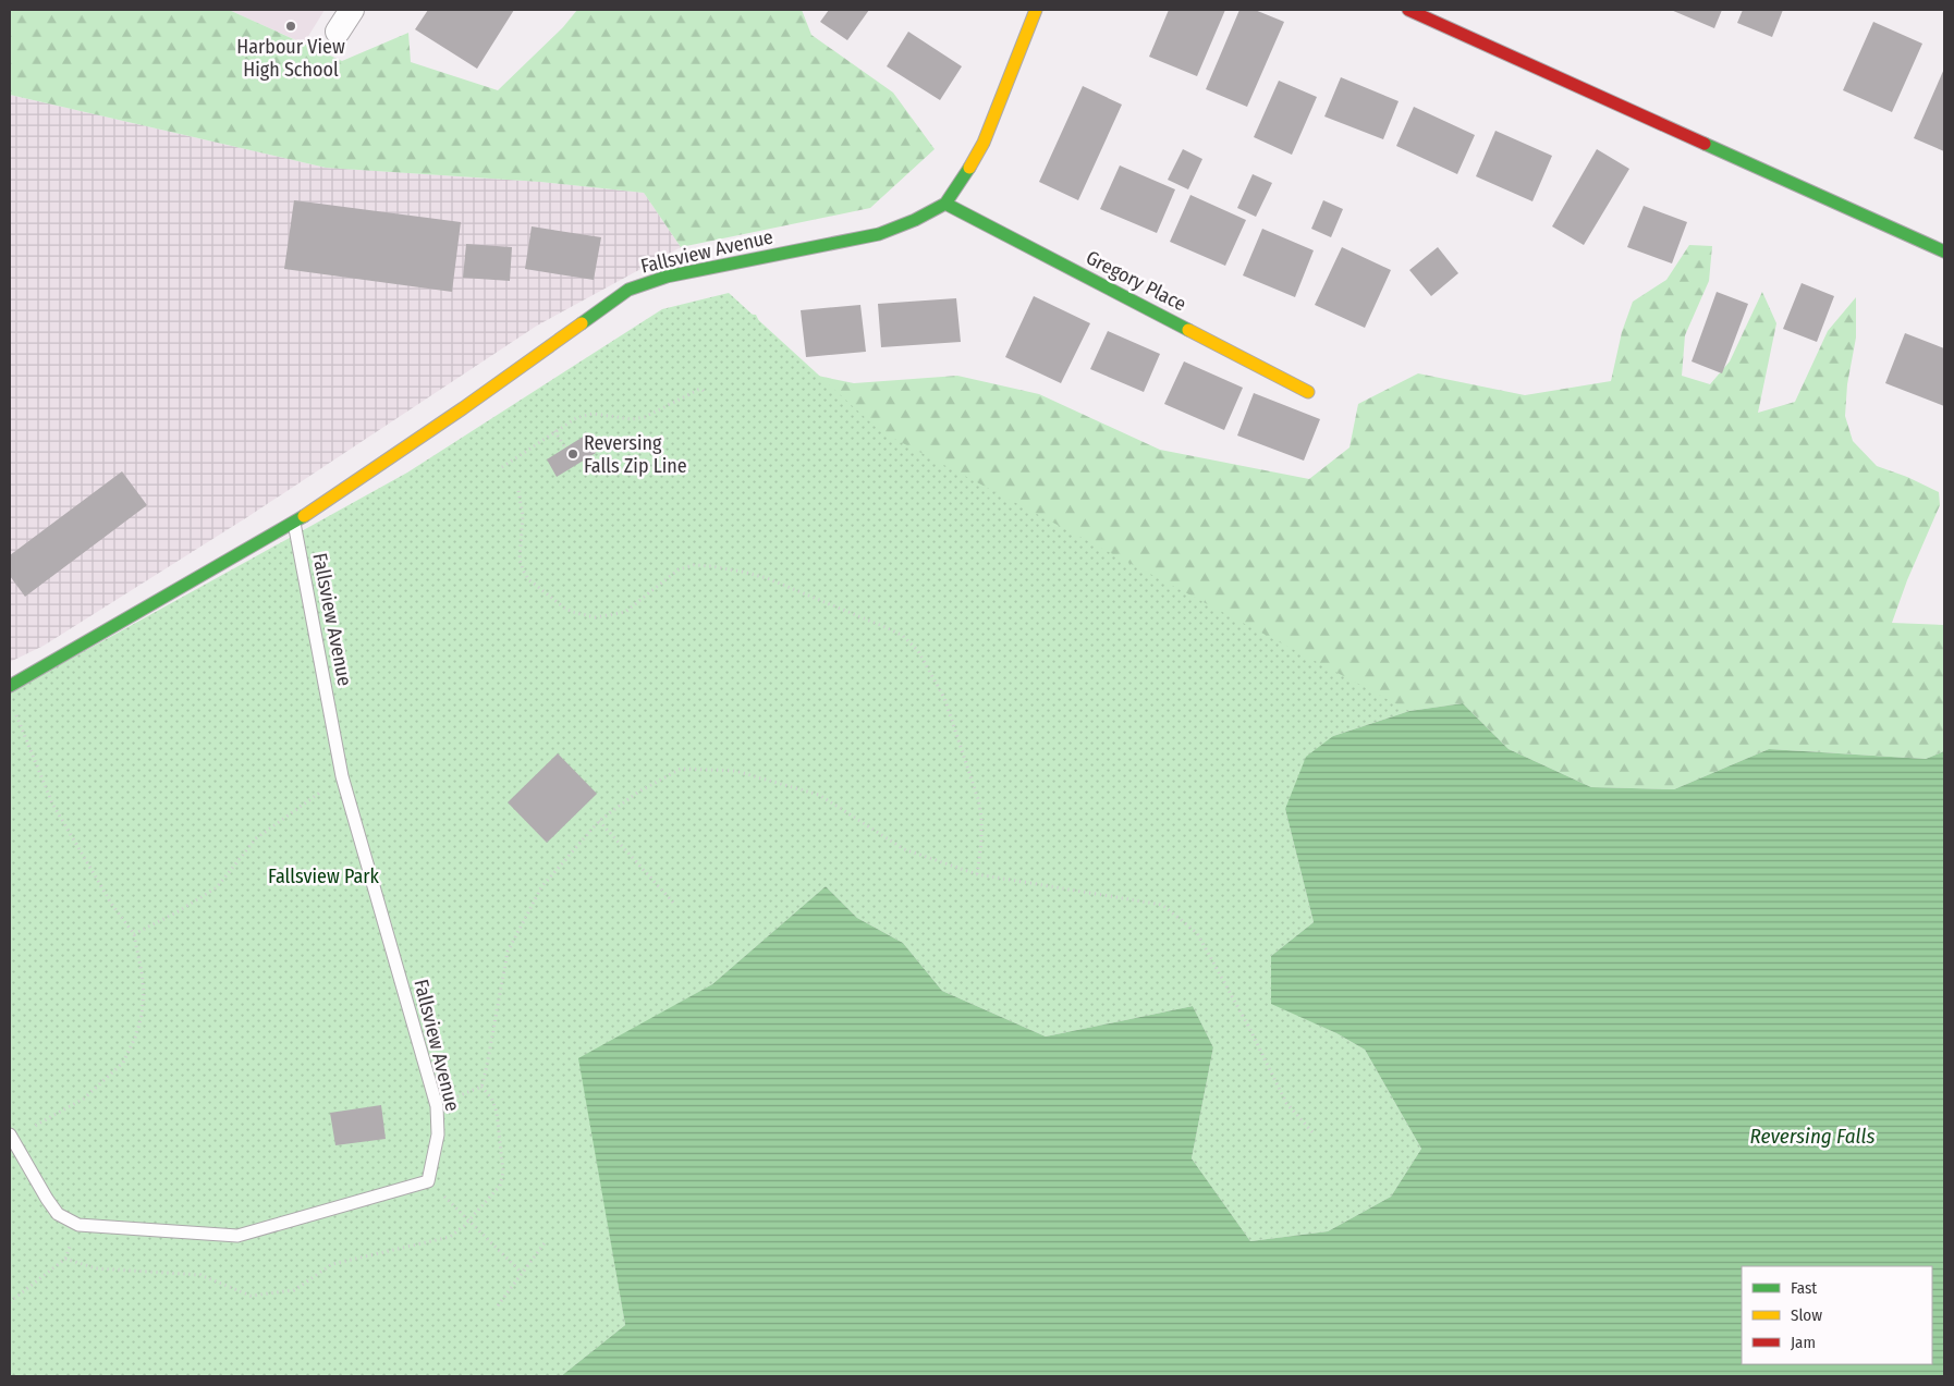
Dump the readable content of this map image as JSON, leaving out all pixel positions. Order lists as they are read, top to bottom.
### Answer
{
  "streets": {
    "street": ["Fallsview Avenue", "Gregory Place"]
  },
  "crossings": [
    ["Fallsview Avenue", "Gregory Place"]
  ],
  "water": ["Reversing Falls"],
  "parks": ["Fallsview Park"],
  "places": ["Harbour View High School", "Reversing Falls Zip Line"],
  "legend": ["Fast", "Slow", "Jam"]
}
